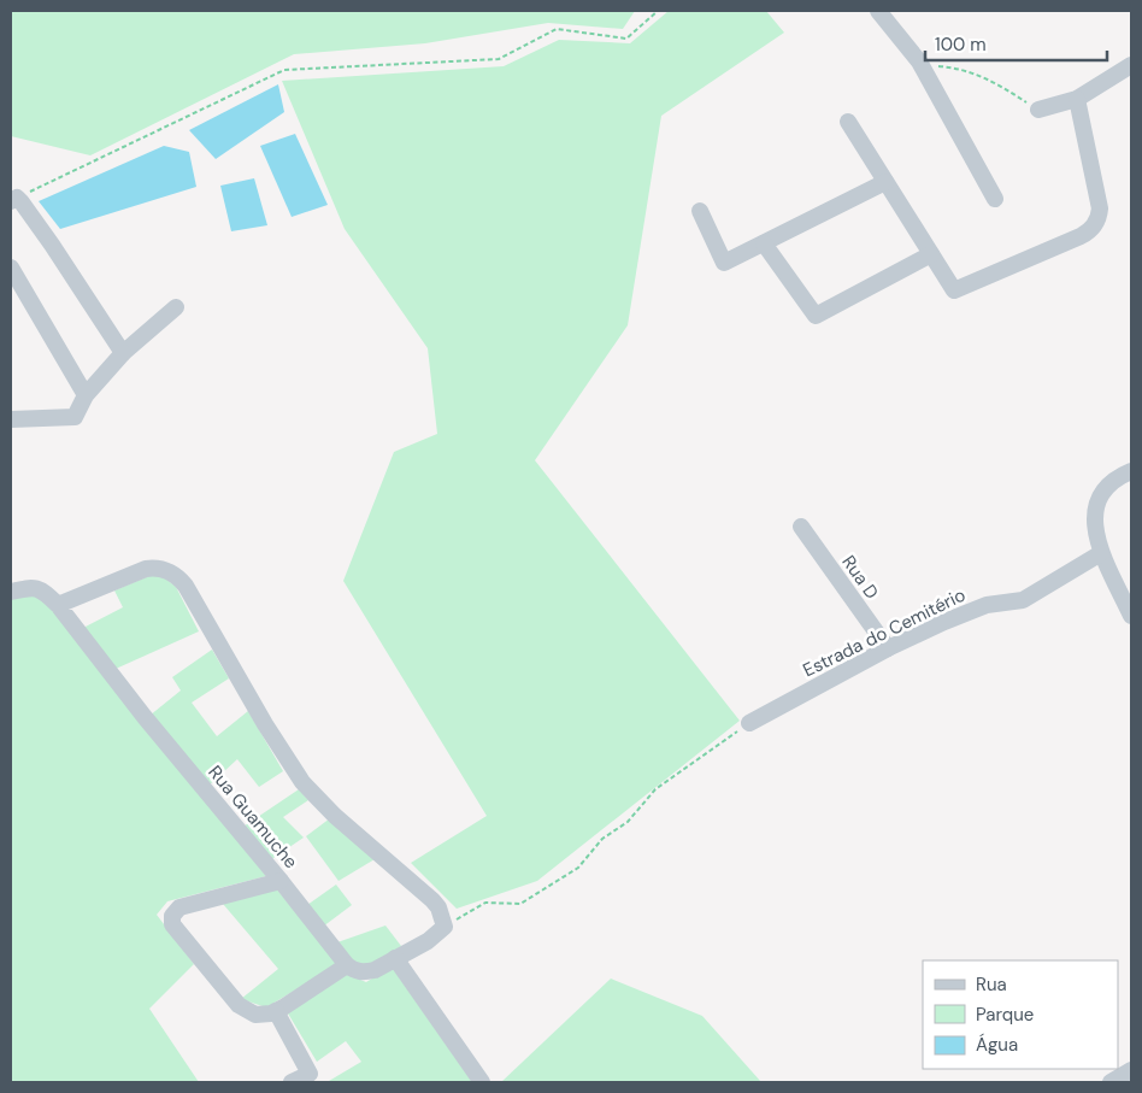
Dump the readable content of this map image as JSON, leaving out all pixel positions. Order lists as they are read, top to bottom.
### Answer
{
  "streets": {
    "street": ["Rua D", "Estrada do Cemitério", "Rua Guamuche"]
  },
  "crossings": [
    ["Rua D", "Estrada do Cemitério"]
  ],
  "legend": ["Rua", "Parque", "Água"],
  "scale_bar": "100 m"
}
